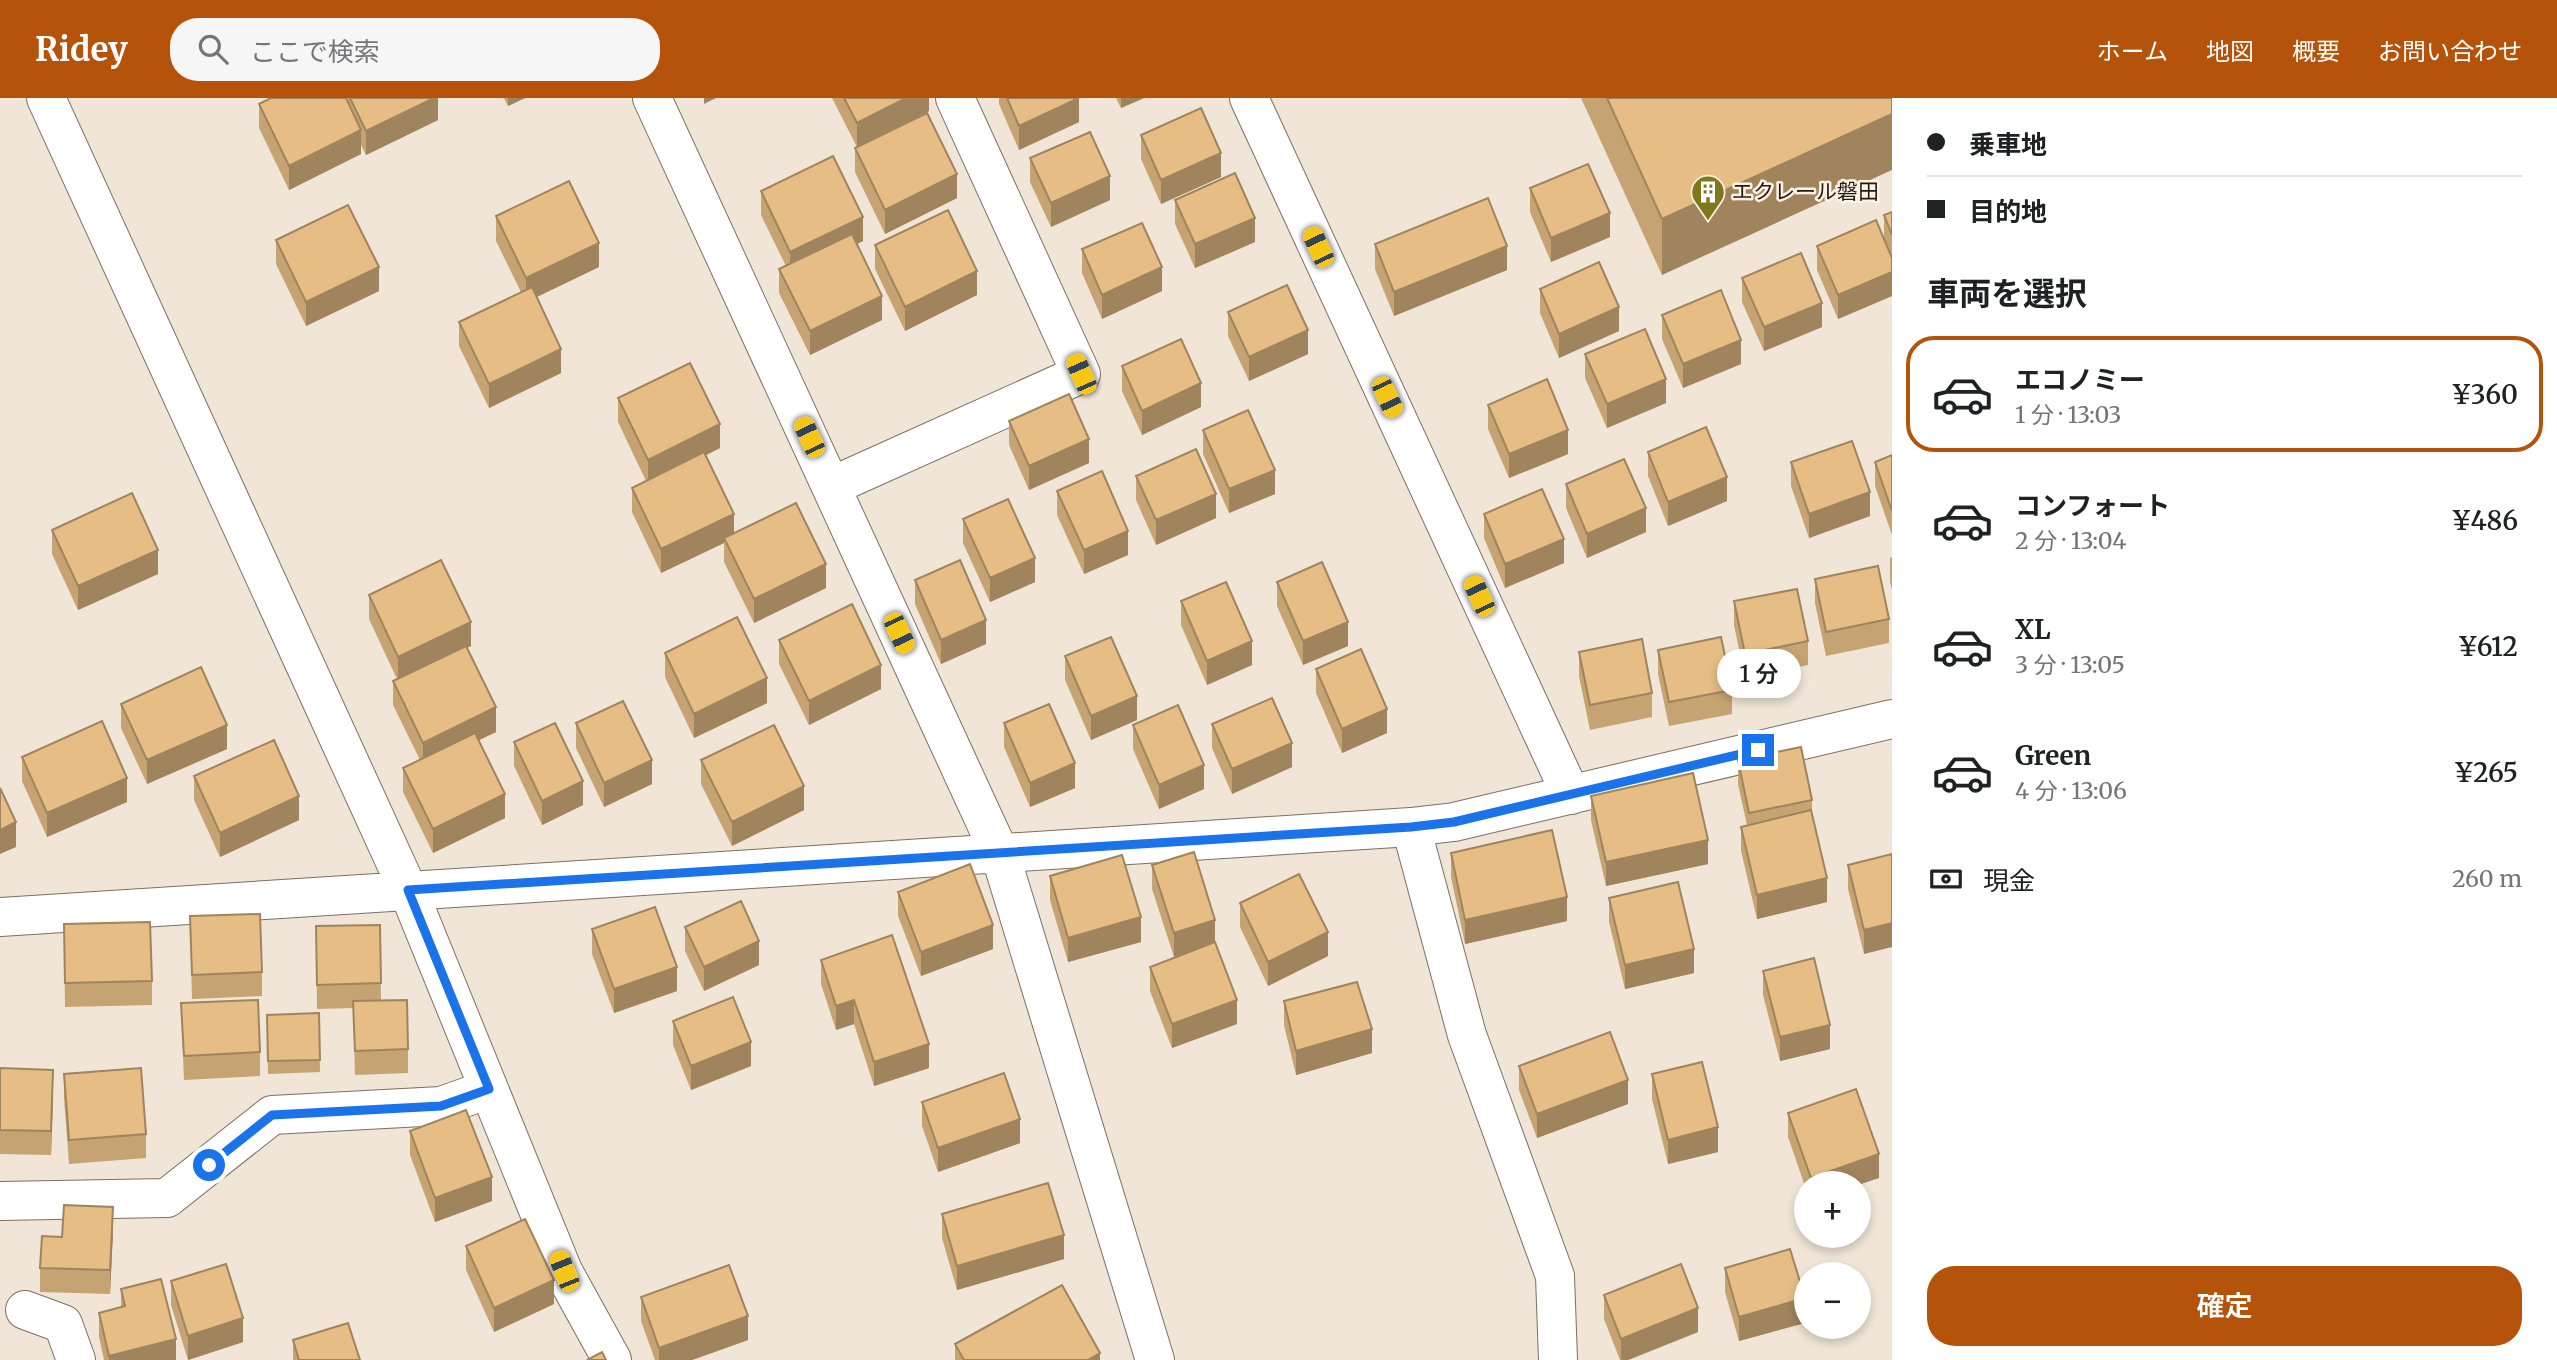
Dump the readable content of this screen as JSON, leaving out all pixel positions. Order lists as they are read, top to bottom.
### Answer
{
  "places": {
    "building": ["エクレール磐田"]
  },
  "page": {
    "header": "Ridey",
    "search": "ここで検索",
    "nav": [
      "ホーム",
      "地図",
      "概要",
      "お問い合わせ"
    ],
    "banner": ["乗車地", "目的地"],
    "heading": "車両を選択",
    "list": [
      {
        "name": "エコノミー",
        "note": "1 分 · 13:03",
        "value": "¥360"
      },
      {
        "name": "コンフォート",
        "note": "2 分 · 13:04",
        "value": "¥486"
      },
      {
        "name": "XL",
        "note": "3 分 · 13:05",
        "value": "¥612"
      },
      {
        "name": "Green",
        "note": "4 分 · 13:06",
        "value": "¥265"
      }
    ],
    "bubble": "1 分",
    "pay": ["現金", "260 m"],
    "map_buttons": ["+", "−"],
    "buttons": "確定"
  }
}
